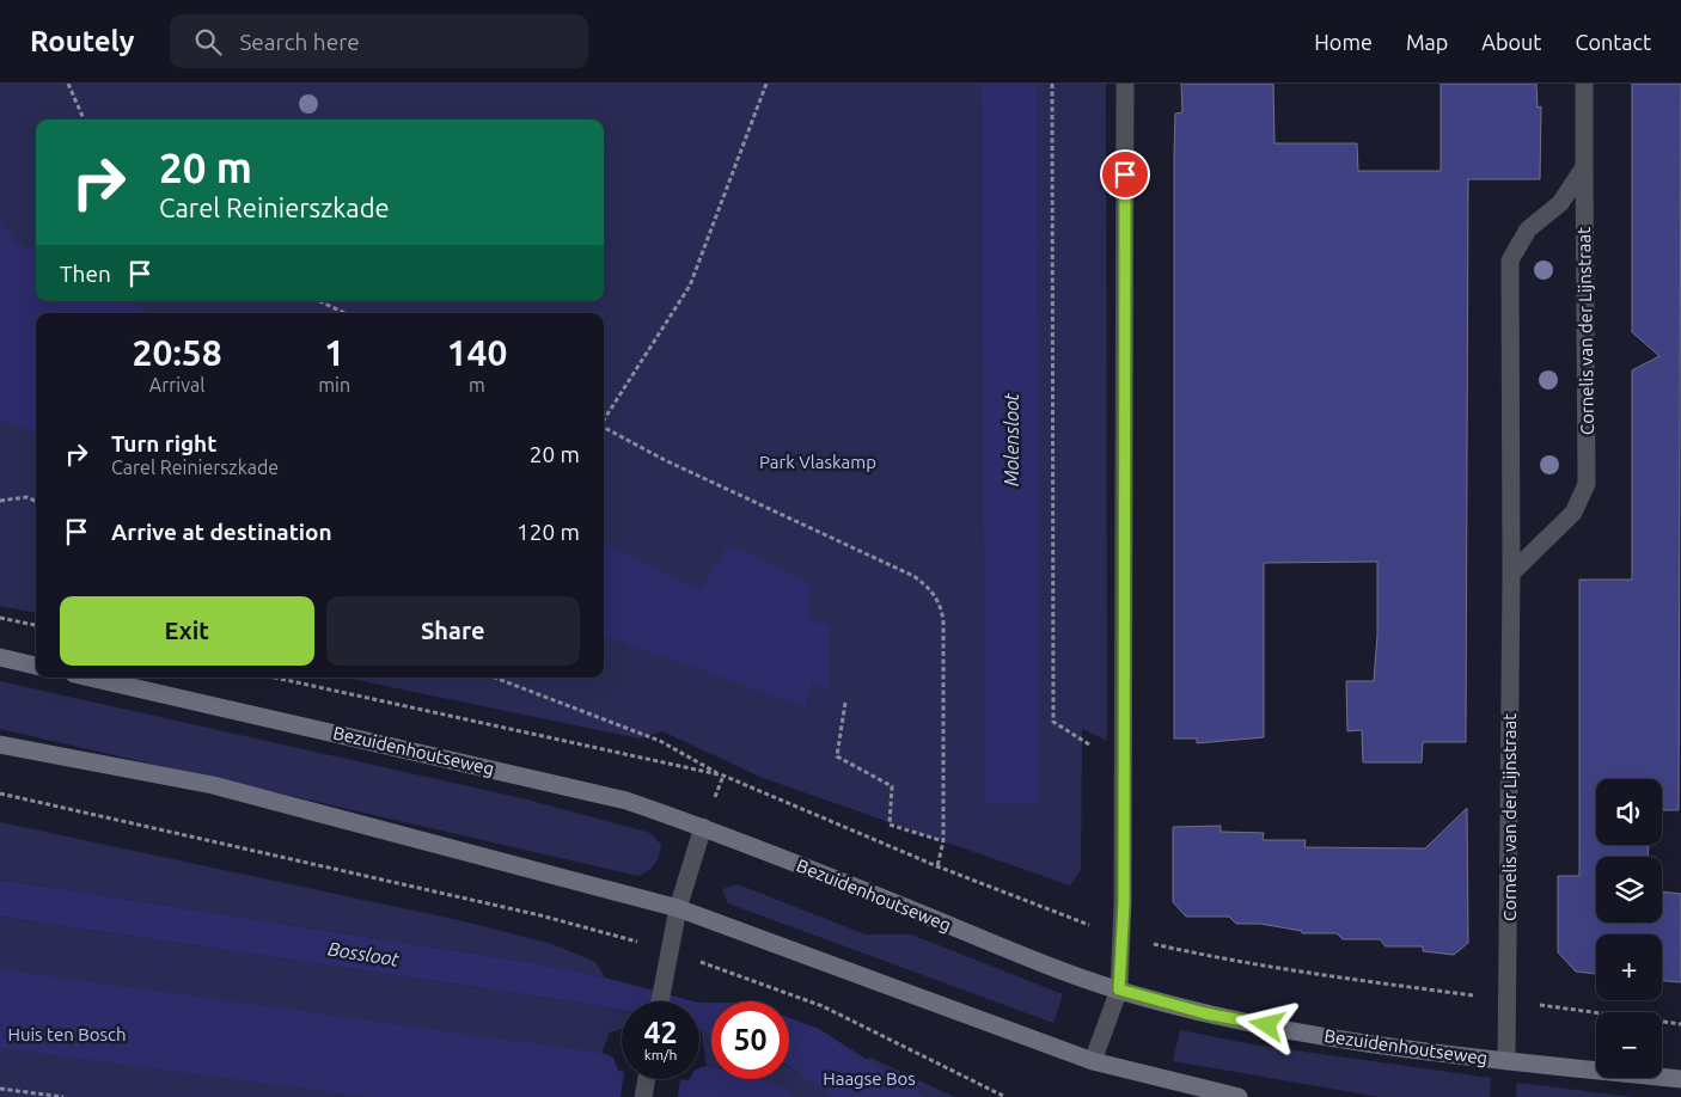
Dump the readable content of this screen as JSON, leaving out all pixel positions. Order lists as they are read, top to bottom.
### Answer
{
  "streets": {
    "main road": ["Bezuidenhoutseweg"],
    "street": ["Cornelis van der Lijnstraat"]
  },
  "crossings": [
    ["Cornelis van der Lijnstraat", "Bezuidenhoutseweg"]
  ],
  "water": ["Molensloot", "Bossloot"],
  "parks": ["Park Vlaskamp", "Huis ten Bosch", "Haagse Bos"],
  "page": {
    "header": "Routely",
    "search": "Search here",
    "nav": [
      "Home",
      "Map",
      "About",
      "Contact"
    ],
    "turn": ["20 m", "Carel Reinierszkade"],
    "then": "Then",
    "eta": [
      "20:58",
      "Arrival",
      "1",
      "min",
      "140",
      "m"
    ],
    "list": [
      {
        "name": "Turn right",
        "note": "Carel Reinierszkade",
        "value": "20 m"
      },
      {
        "name": "Arrive at destination",
        "value": "120 m"
      }
    ],
    "buttons": ["Exit", "Share"],
    "map_buttons": ["+", "−"],
    "speed": "42 km/h",
    "limit": "50"
  }
}
